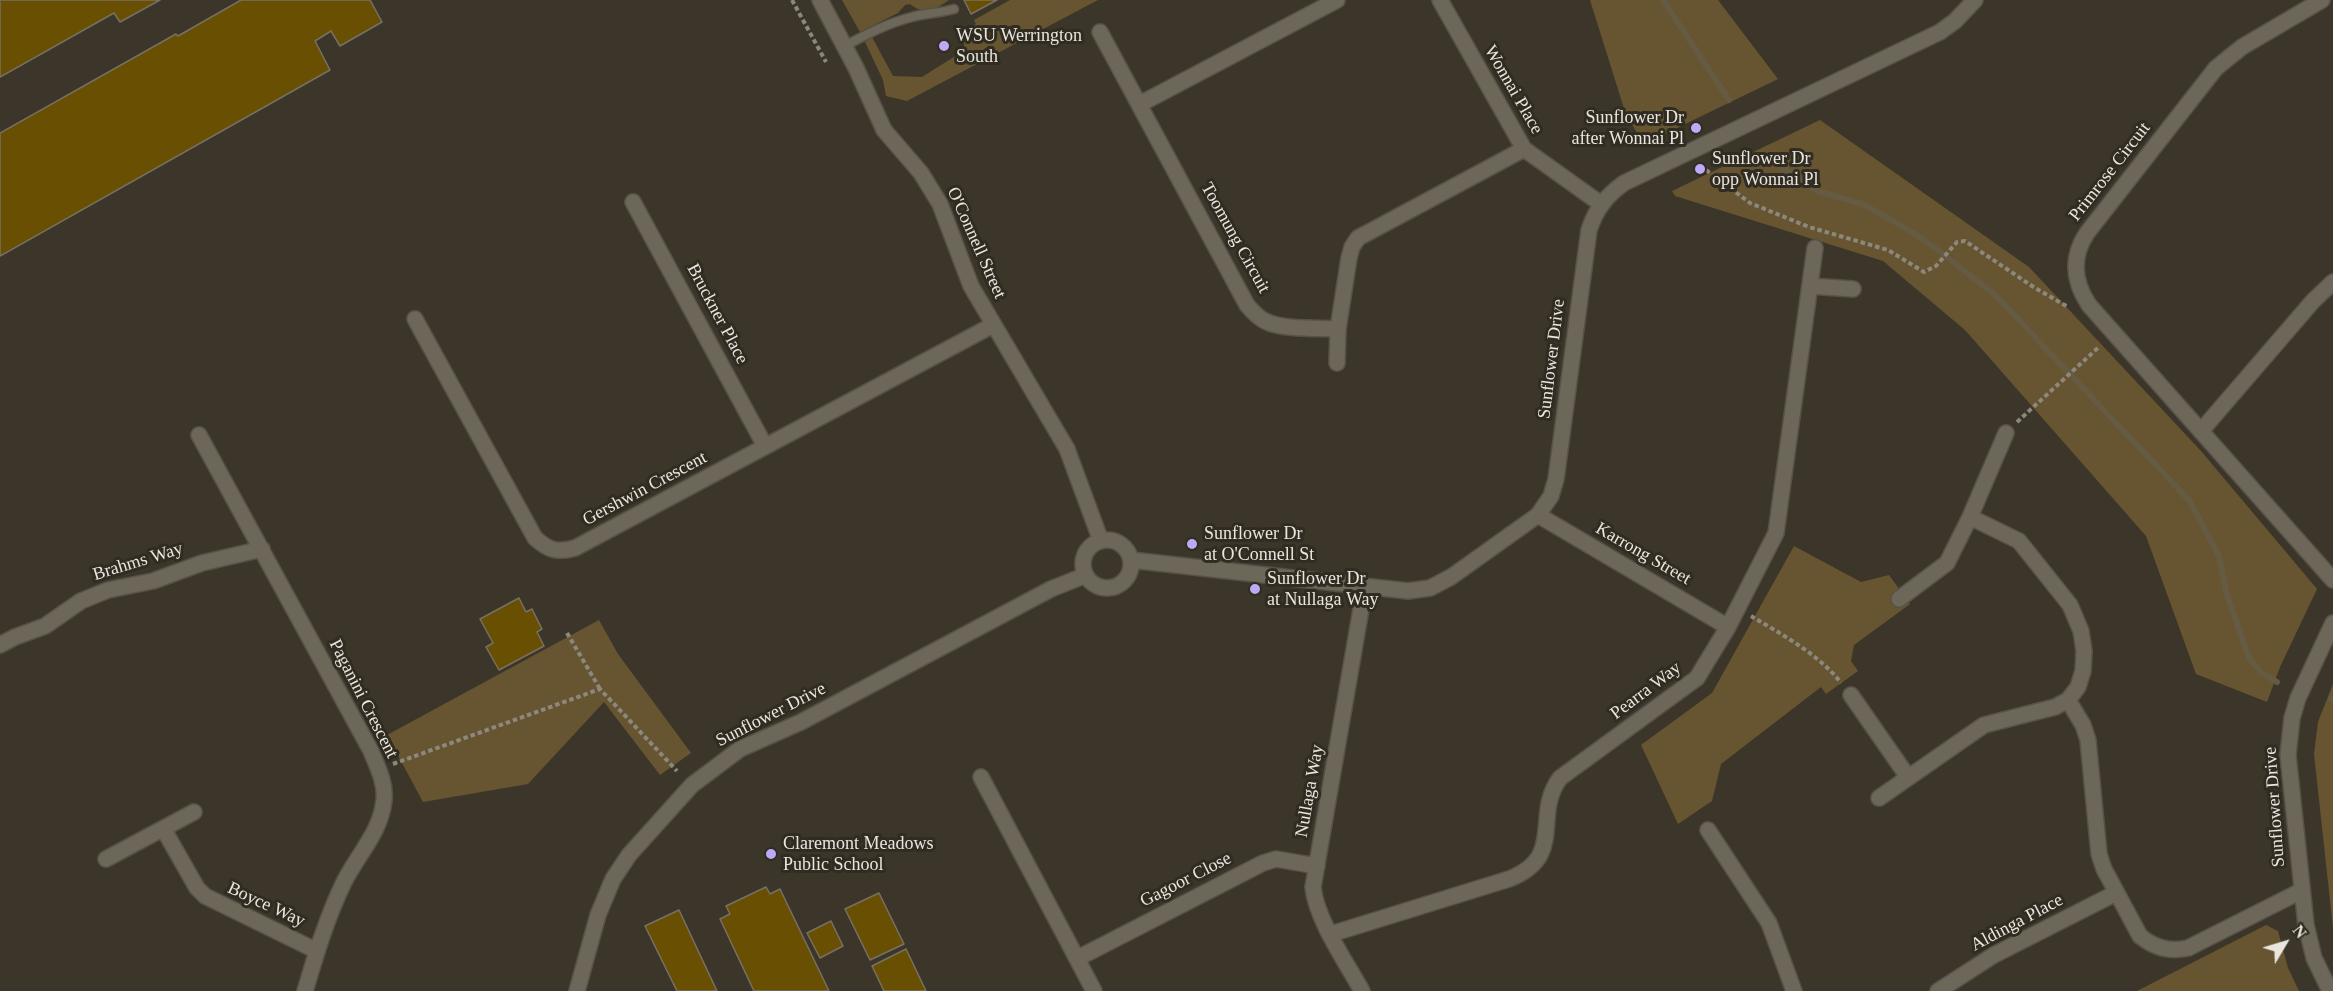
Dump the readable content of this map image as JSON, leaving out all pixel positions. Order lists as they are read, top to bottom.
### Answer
{
  "streets": {
    "street": [
      "Wonnai Place",
      "Primrose Circuit",
      "Toomung Circuit",
      "O'Connell Street",
      "Bruckner Place",
      "Sunflower Drive",
      "Gershwin Crescent",
      "Karrong Street",
      "Brahms Way",
      "Pearra Way",
      "Paganini Crescent",
      "Nullaga Way",
      "Gagoor Close",
      "Boyce Way",
      "Aldinga Place"
    ]
  },
  "crossings": [
    ["Wonnai Place", "Sunflower Drive"],
    ["O'Connell Street", "Sunflower Drive"],
    ["O'Connell Street", "Gershwin Crescent"],
    ["Bruckner Place", "Gershwin Crescent"],
    ["Sunflower Drive", "Karrong Street"],
    ["Sunflower Drive", "Nullaga Way"],
    ["Karrong Street", "Pearra Way"],
    ["Brahms Way", "Paganini Crescent"],
    ["Pearra Way", "Nullaga Way"],
    ["Paganini Crescent", "Boyce Way"],
    ["Nullaga Way", "Gagoor Close"]
  ],
  "places": [
    "WSU Werrington South",
    "Sunflower Dr after Wonnai Pl",
    "Sunflower Dr opp Wonnai Pl",
    "Sunflower Dr at O'Connell St",
    "Sunflower Dr at Nullaga Way",
    "Claremont Meadows Public School"
  ],
  "north": "top right"
}
